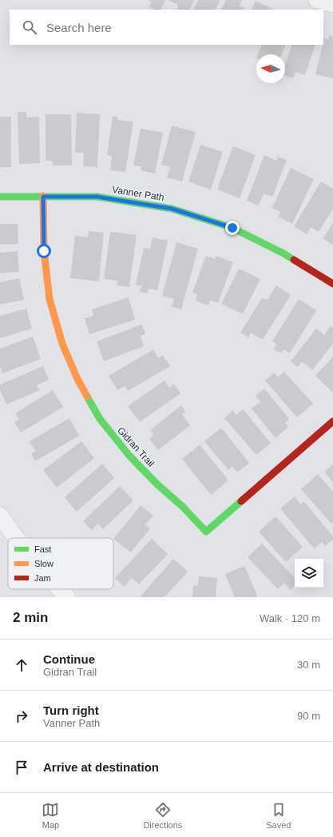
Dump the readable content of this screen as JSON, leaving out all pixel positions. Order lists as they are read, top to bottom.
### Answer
{
  "streets": {
    "street": ["Vanner Path", "Gidran Trail"]
  },
  "crossings": [
    ["Vanner Path", "Gidran Trail"]
  ],
  "legend": ["Fast", "Slow", "Jam"],
  "north": "left",
  "page": {
    "search": "Search here",
    "heading": ["2 min", "Walk · 120 m"],
    "list": [
      ["Continue", "Gidran Trail", "30 m"],
      ["Turn right", "Vanner Path", "90 m"],
      "Arrive at destination"
    ],
    "nav": ["Map", "Directions", "Saved"]
  }
}
